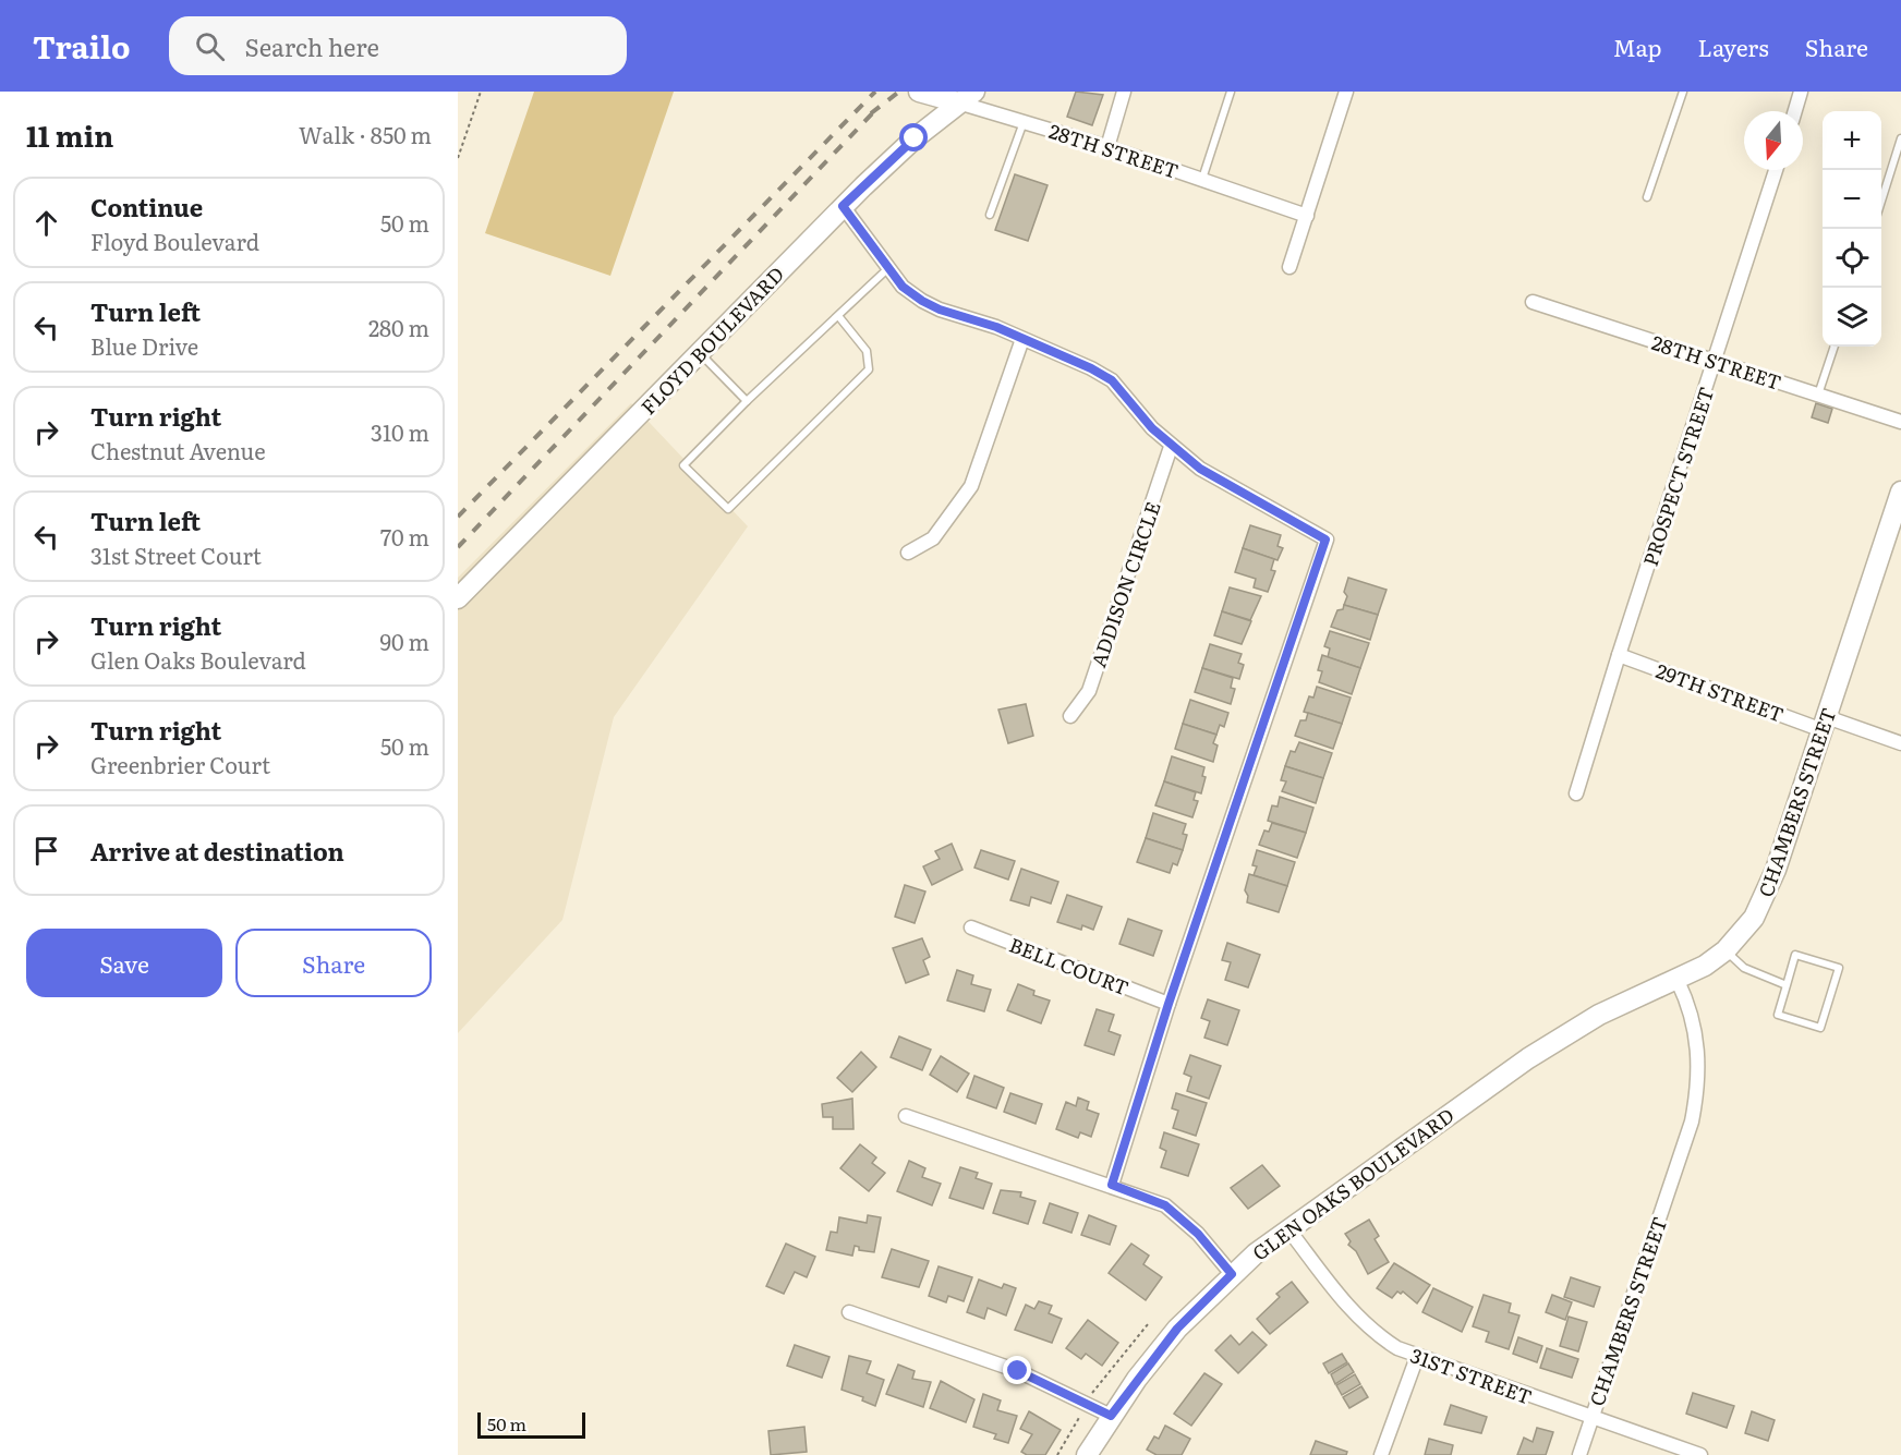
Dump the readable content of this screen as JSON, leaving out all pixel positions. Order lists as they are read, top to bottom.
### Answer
{
  "streets": {
    "main road": [
      "28TH STREET",
      "FLOYD BOULEVARD",
      "CHAMBERS STREET",
      "GLEN OAKS BOULEVARD"
    ],
    "street": [
      "PROSPECT STREET",
      "ADDISON CIRCLE",
      "29TH STREET",
      "BELL COURT",
      "31ST STREET"
    ]
  },
  "crossings": [
    ["28TH STREET", "FLOYD BOULEVARD"],
    ["28TH STREET", "PROSPECT STREET"],
    ["PROSPECT STREET", "29TH STREET"],
    ["29TH STREET", "CHAMBERS STREET"],
    ["CHAMBERS STREET", "GLEN OAKS BOULEVARD"],
    ["CHAMBERS STREET", "31ST STREET"],
    ["GLEN OAKS BOULEVARD", "31ST STREET"]
  ],
  "scale_bar": "50 m",
  "north": "bottom",
  "page": {
    "header": "Trailo",
    "search": "Search here",
    "nav": ["Map", "Layers", "Share"],
    "heading": ["11 min", "Walk · 850 m"],
    "map_buttons": ["+", "−"],
    "list": [
      ["Continue", "Floyd Boulevard", "50 m"],
      ["Turn left", "Blue Drive", "280 m"],
      ["Turn right", "Chestnut Avenue", "310 m"],
      ["Turn left", "31st Street Court", "70 m"],
      ["Turn right", "Glen Oaks Boulevard", "90 m"],
      ["Turn right", "Greenbrier Court", "50 m"],
      "Arrive at destination"
    ],
    "buttons": ["Save", "Share"],
    "scale": "50 m"
  }
}
